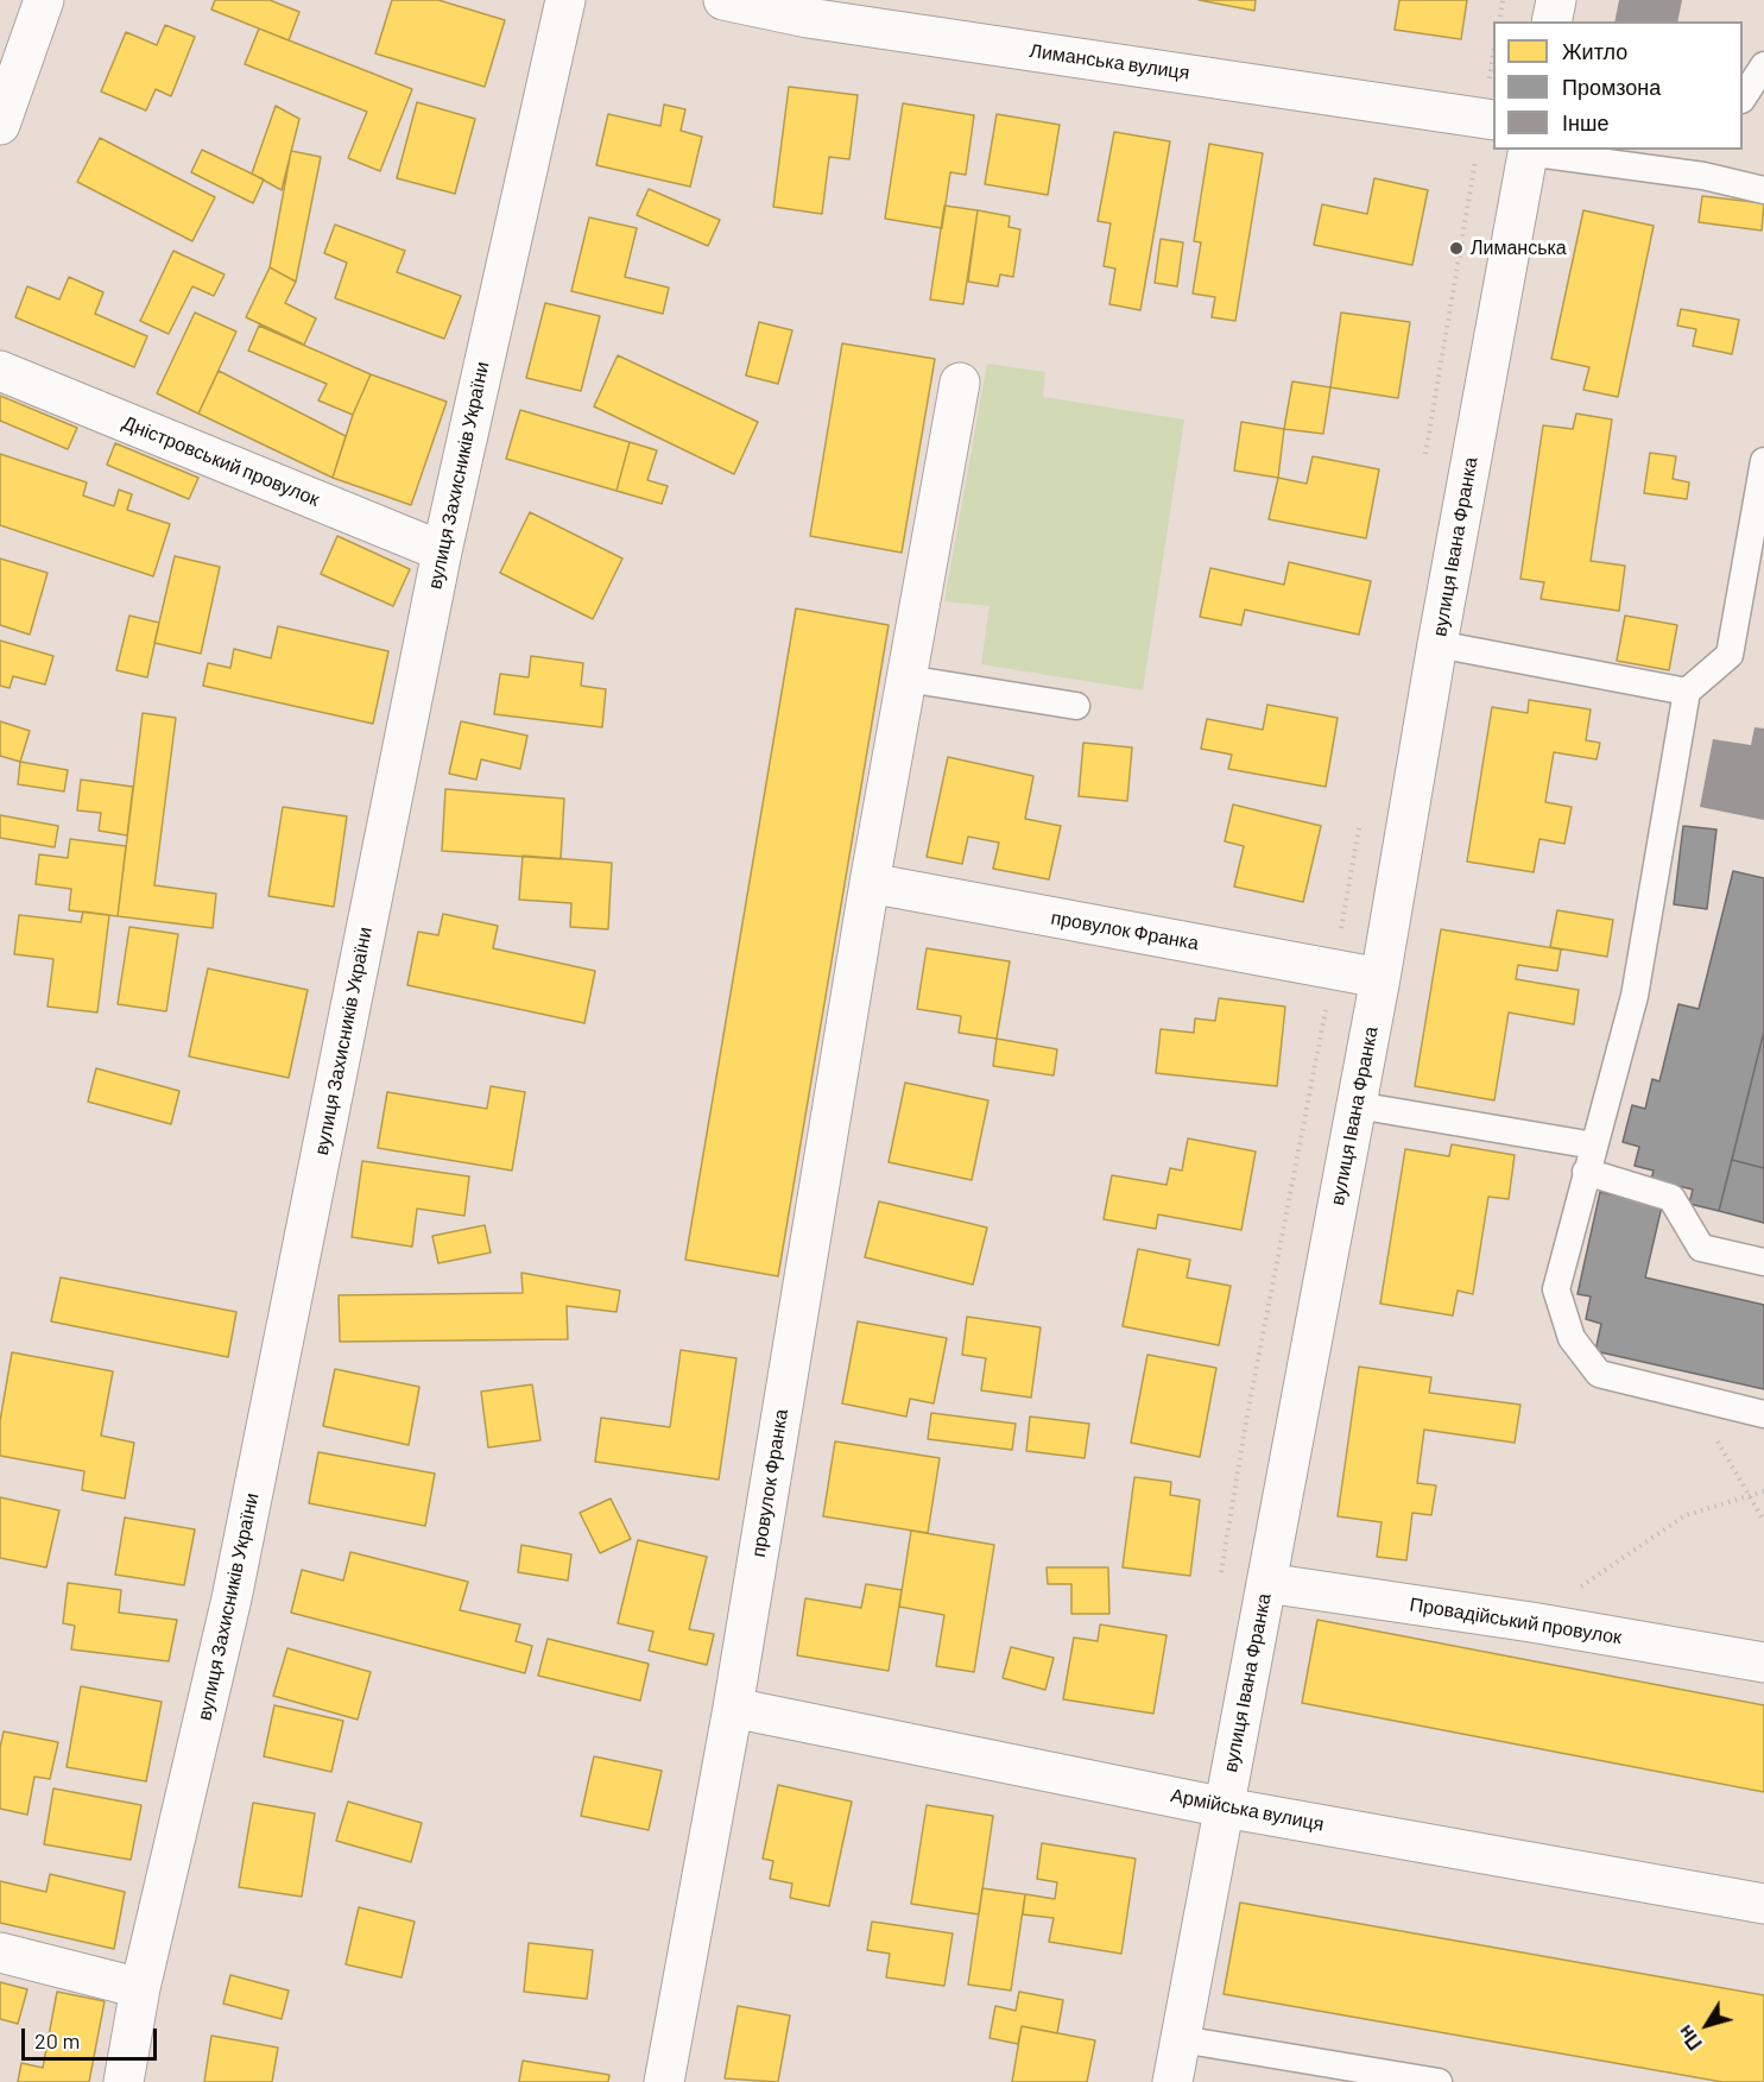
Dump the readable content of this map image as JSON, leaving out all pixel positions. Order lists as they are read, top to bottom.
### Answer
{
  "streets": {
    "street": [
      "Лиманська вулиця",
      "Дністровський провулок",
      "вулиця Захисників України",
      "вулиця Івана Франка",
      "провулок Франка",
      "Провадійський провулок",
      "Армійська вулиця"
    ]
  },
  "crossings": [
    ["Дністровський провулок", "вулиця Захисників України"],
    ["вулиця Івана Франка", "провулок Франка"],
    ["вулиця Івана Франка", "Провадійський провулок"],
    ["вулиця Івана Франка", "Армійська вулиця"],
    ["провулок Франка", "Армійська вулиця"]
  ],
  "places": ["Лиманська"],
  "legend": ["Житло", "Промзона", "Інше"],
  "scale_bar": "20 m",
  "north": "bottom left"
}
